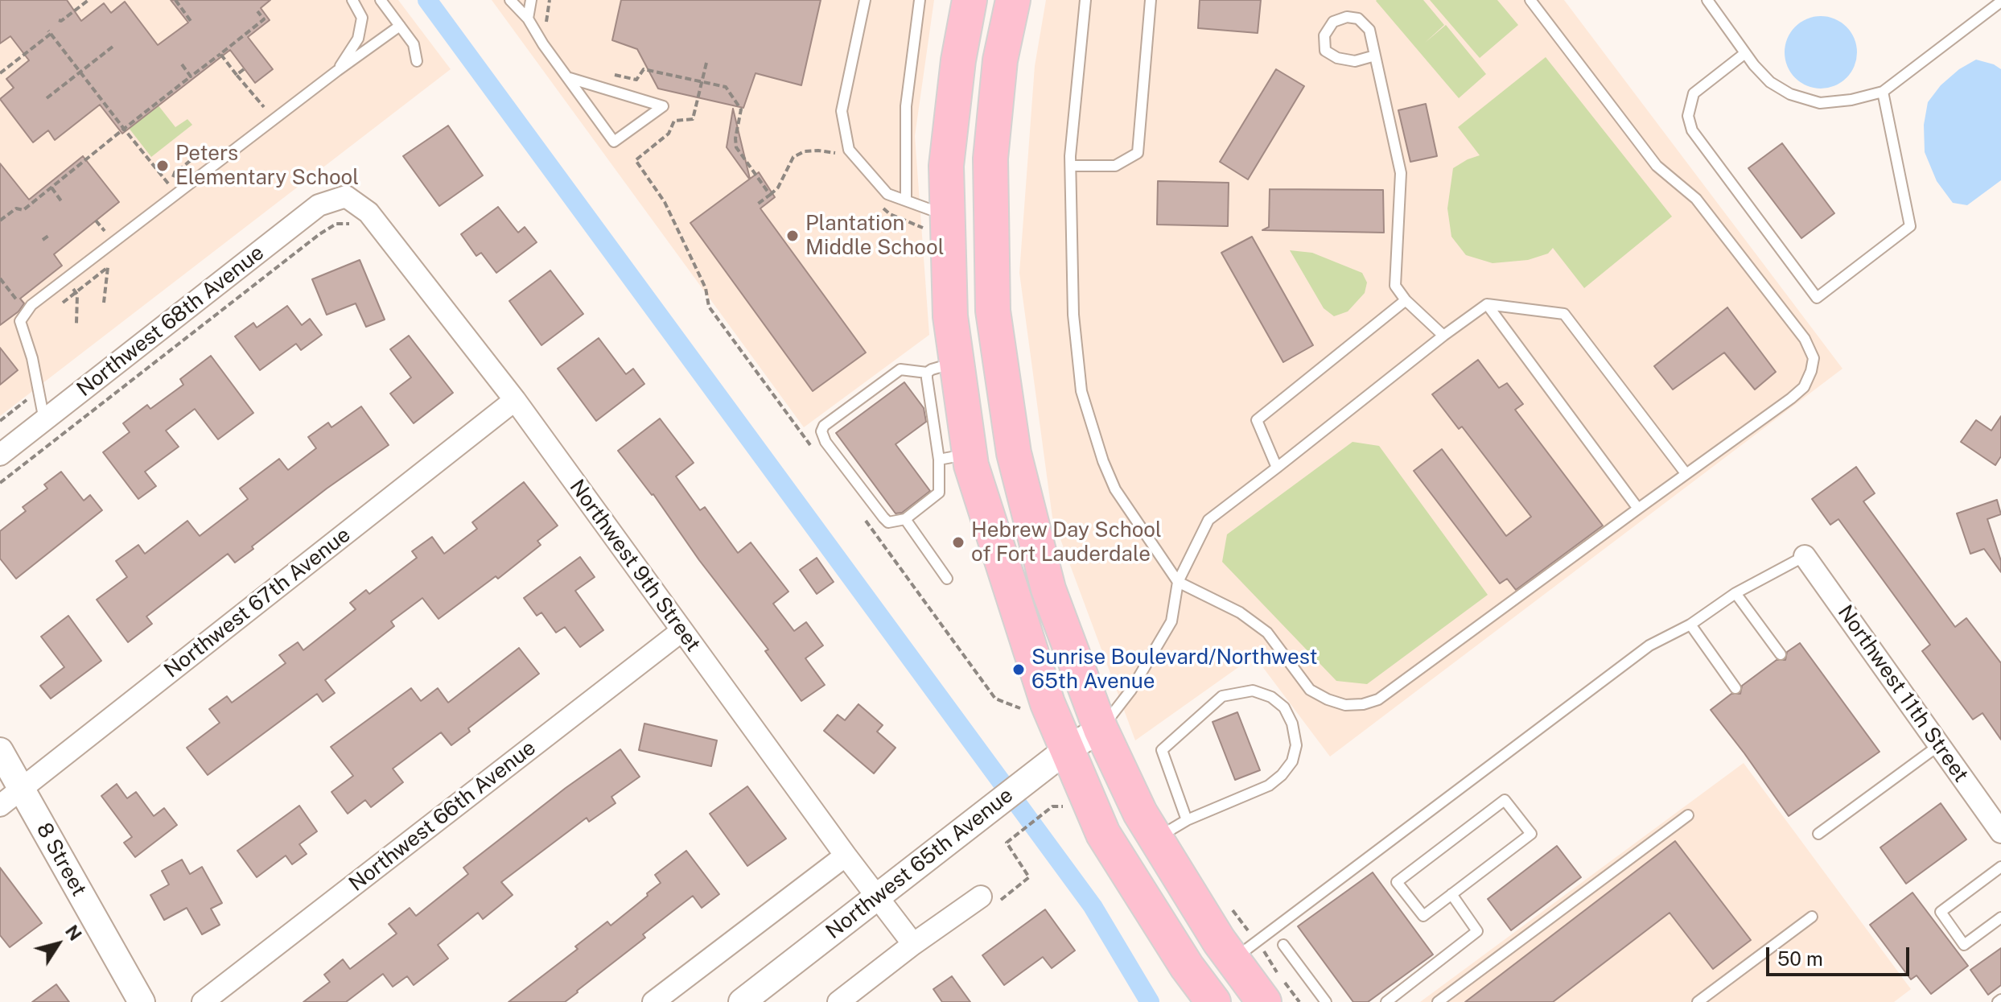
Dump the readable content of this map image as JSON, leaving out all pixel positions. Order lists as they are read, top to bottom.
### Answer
{
  "streets": {
    "street": [
      "Northwest 68th Avenue",
      "Northwest 9th Street",
      "Northwest 67th Avenue",
      "Northwest 11th Street",
      "Northwest 66th Avenue",
      "8 Street",
      "Northwest 65th Avenue"
    ]
  },
  "crossings": [
    ["Northwest 68th Avenue", "Northwest 9th Street"],
    ["Northwest 9th Street", "Northwest 67th Avenue"],
    ["Northwest 9th Street", "Northwest 66th Avenue"],
    ["Northwest 9th Street", "Northwest 65th Avenue"],
    ["Northwest 67th Avenue", "8 Street"]
  ],
  "places": [
    "Peters Elementary School",
    "Plantation Middle School",
    "Hebrew Day School of Fort Lauderdale",
    "Sunrise Boulevard/Northwest 65th Avenue"
  ],
  "scale_bar": "50 m",
  "north": "top right"
}
